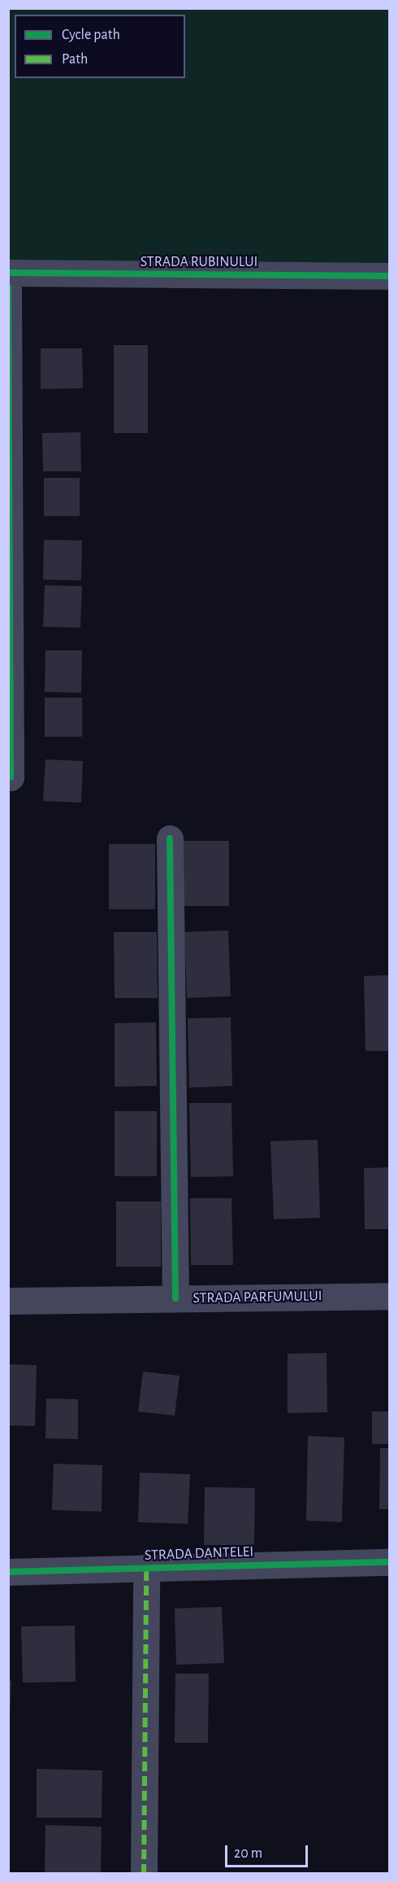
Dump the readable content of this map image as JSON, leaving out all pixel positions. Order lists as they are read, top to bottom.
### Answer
{
  "streets": {
    "street": ["STRADA RUBINULUI", "STRADA PARFUMULUI", "STRADA DANTELEI"]
  },
  "legend": ["Cycle path", "Path"],
  "scale_bar": "20 m"
}
